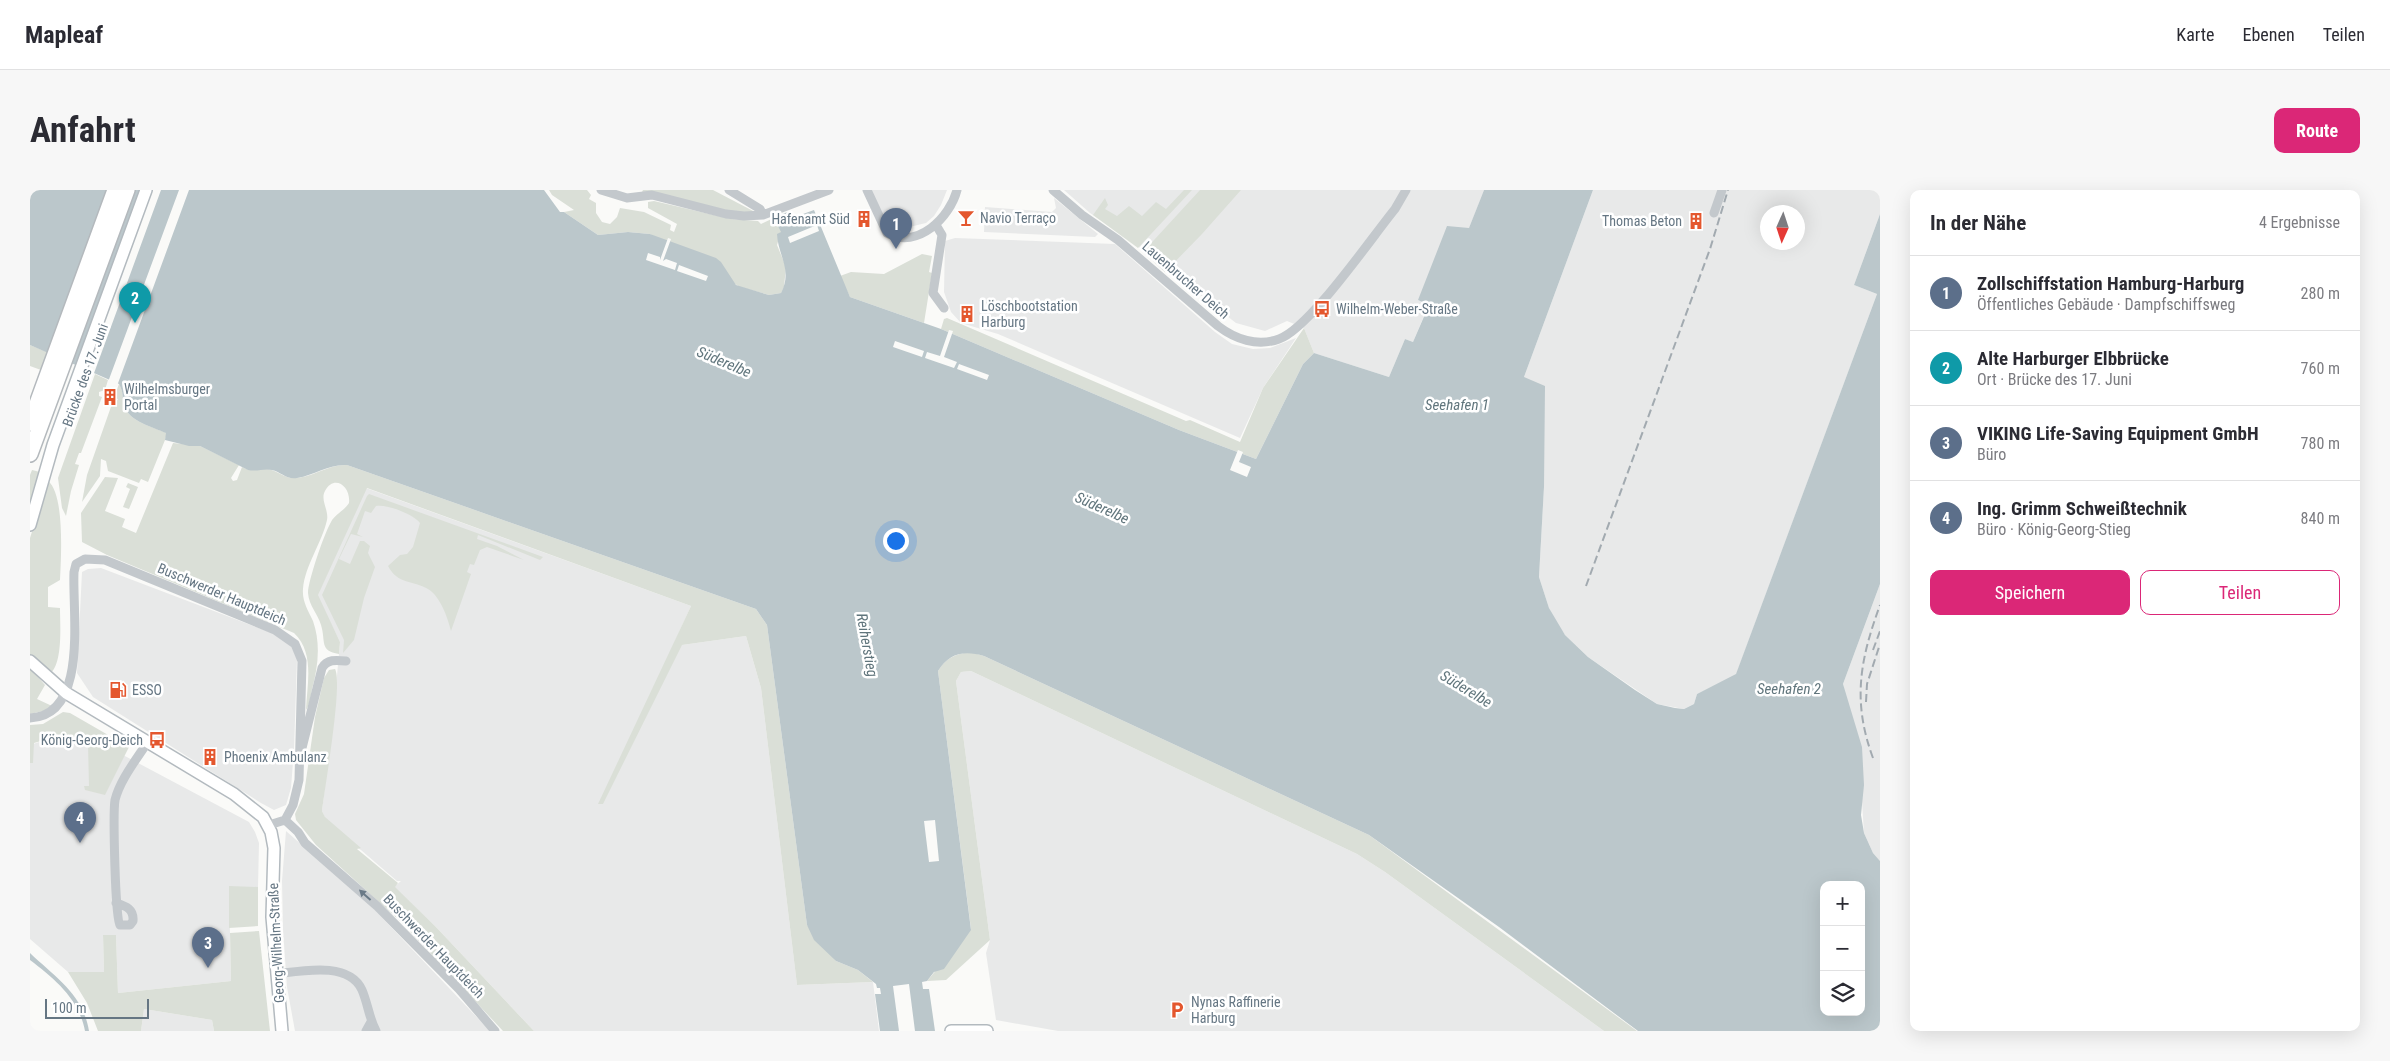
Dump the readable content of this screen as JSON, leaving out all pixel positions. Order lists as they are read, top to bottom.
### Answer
{
  "streets": {
    "main road": ["Brücke des 17. Juni", "Georg-Wilhelm-Straße"],
    "street": ["Lauenbrucher Deich", "Buschwerder Hauptdeich"]
  },
  "one_way": ["Buschwerder Hauptdeich"],
  "water": [
    "Süderelbe",
    "Seehafen 1",
    "Reiherstieg",
    "Seehafen 2"
  ],
  "places": {
    "bar": ["Navio Terraço"],
    "building": [
      "Hafenamt Süd",
      "Thomas Beton",
      "Löschbootstation Harburg",
      "Wilhelmsburger Portal",
      "Phoenix Ambulanz"
    ],
    "bus stop": ["Wilhelm-Weber-Straße", "König-Georg-Deich"],
    "fuel station": ["ESSO"],
    "parking": ["Nynas Raffinerie Harburg"]
  },
  "scale_bar": "100 m",
  "north": "bottom",
  "page": {
    "header": "Mapleaf",
    "nav": ["Karte", "Ebenen", "Teilen"],
    "buttons": [
      "Route",
      ["Speichern", "Teilen"]
    ],
    "title": "Anfahrt",
    "heading": ["In der Nähe", "4 Ergebnisse"],
    "pins": [
      "1",
      "2",
      "4",
      "3"
    ],
    "list": [
      {
        "mark": "1",
        "name": "Zollschiffstation Hamburg-Harburg",
        "note": "Öffentliches Gebäude · Dampfschiffsweg",
        "value": "280 m"
      },
      {
        "mark": "2",
        "name": "Alte Harburger Elbbrücke",
        "note": "Ort · Brücke des 17. Juni",
        "value": "760 m"
      },
      {
        "mark": "3",
        "name": "VIKING Life-Saving Equipment GmbH",
        "note": "Büro",
        "value": "780 m"
      },
      {
        "mark": "4",
        "name": "Ing. Grimm Schweißtechnik",
        "note": "Büro · König-Georg-Stieg",
        "value": "840 m"
      }
    ],
    "map_buttons": ["+", "−"],
    "scale": "100 m"
  }
}
